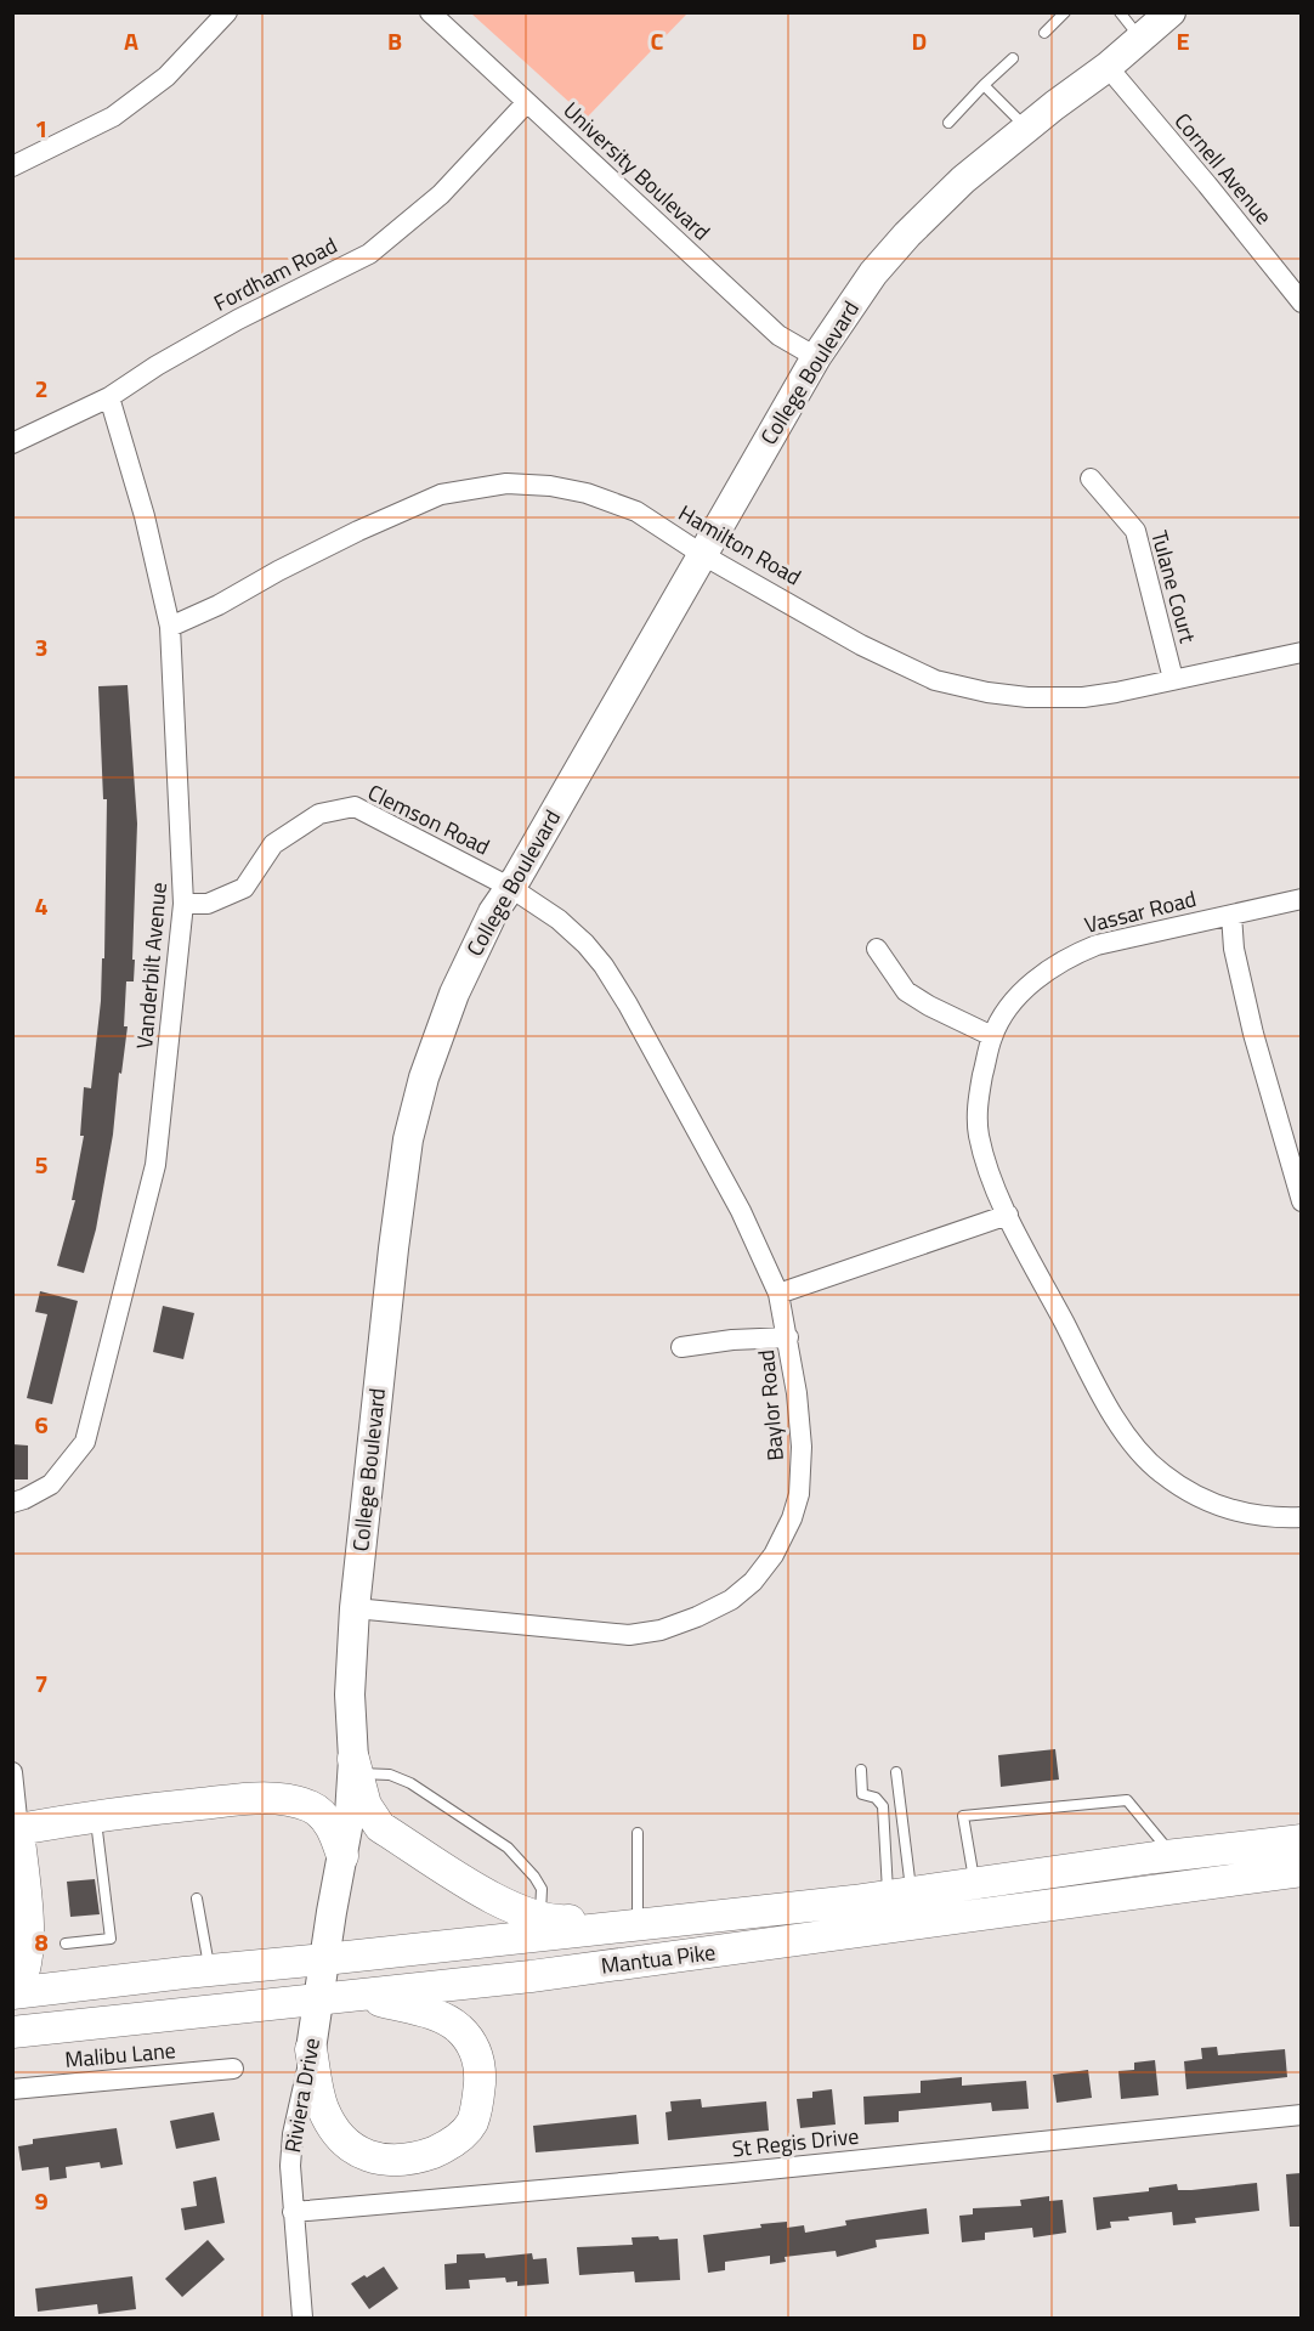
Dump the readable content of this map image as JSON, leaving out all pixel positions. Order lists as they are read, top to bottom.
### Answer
{
  "streets": {
    "main road": ["Mantua Pike"],
    "street": [
      "Cornell Avenue",
      "University Boulevard",
      "Fordham Road",
      "College Boulevard",
      "Hamilton Road",
      "Tulane Court",
      "Clemson Road",
      "Vassar Road",
      "Vanderbilt Avenue",
      "Baylor Road",
      "Malibu Lane",
      "Riviera Drive",
      "St Regis Drive"
    ]
  },
  "crossings": [
    ["Cornell Avenue", "College Boulevard"],
    ["University Boulevard", "Fordham Road"],
    ["University Boulevard", "College Boulevard"],
    ["Fordham Road", "Vanderbilt Avenue"],
    ["College Boulevard", "Hamilton Road"],
    ["College Boulevard", "Clemson Road"],
    ["College Boulevard", "Baylor Road"],
    ["Hamilton Road", "Tulane Court"],
    ["Hamilton Road", "Vanderbilt Avenue"],
    ["Clemson Road", "Vanderbilt Avenue"],
    ["Clemson Road", "Baylor Road"],
    ["Mantua Pike", "Riviera Drive"],
    ["Riviera Drive", "St Regis Drive"]
  ],
  "grid": {
    "columns": [
      "A",
      "B",
      "C",
      "D",
      "E"
    ],
    "rows": [
      "1",
      "2",
      "3",
      "4",
      "5",
      "6",
      "7",
      "8",
      "9"
    ]
  }
}
